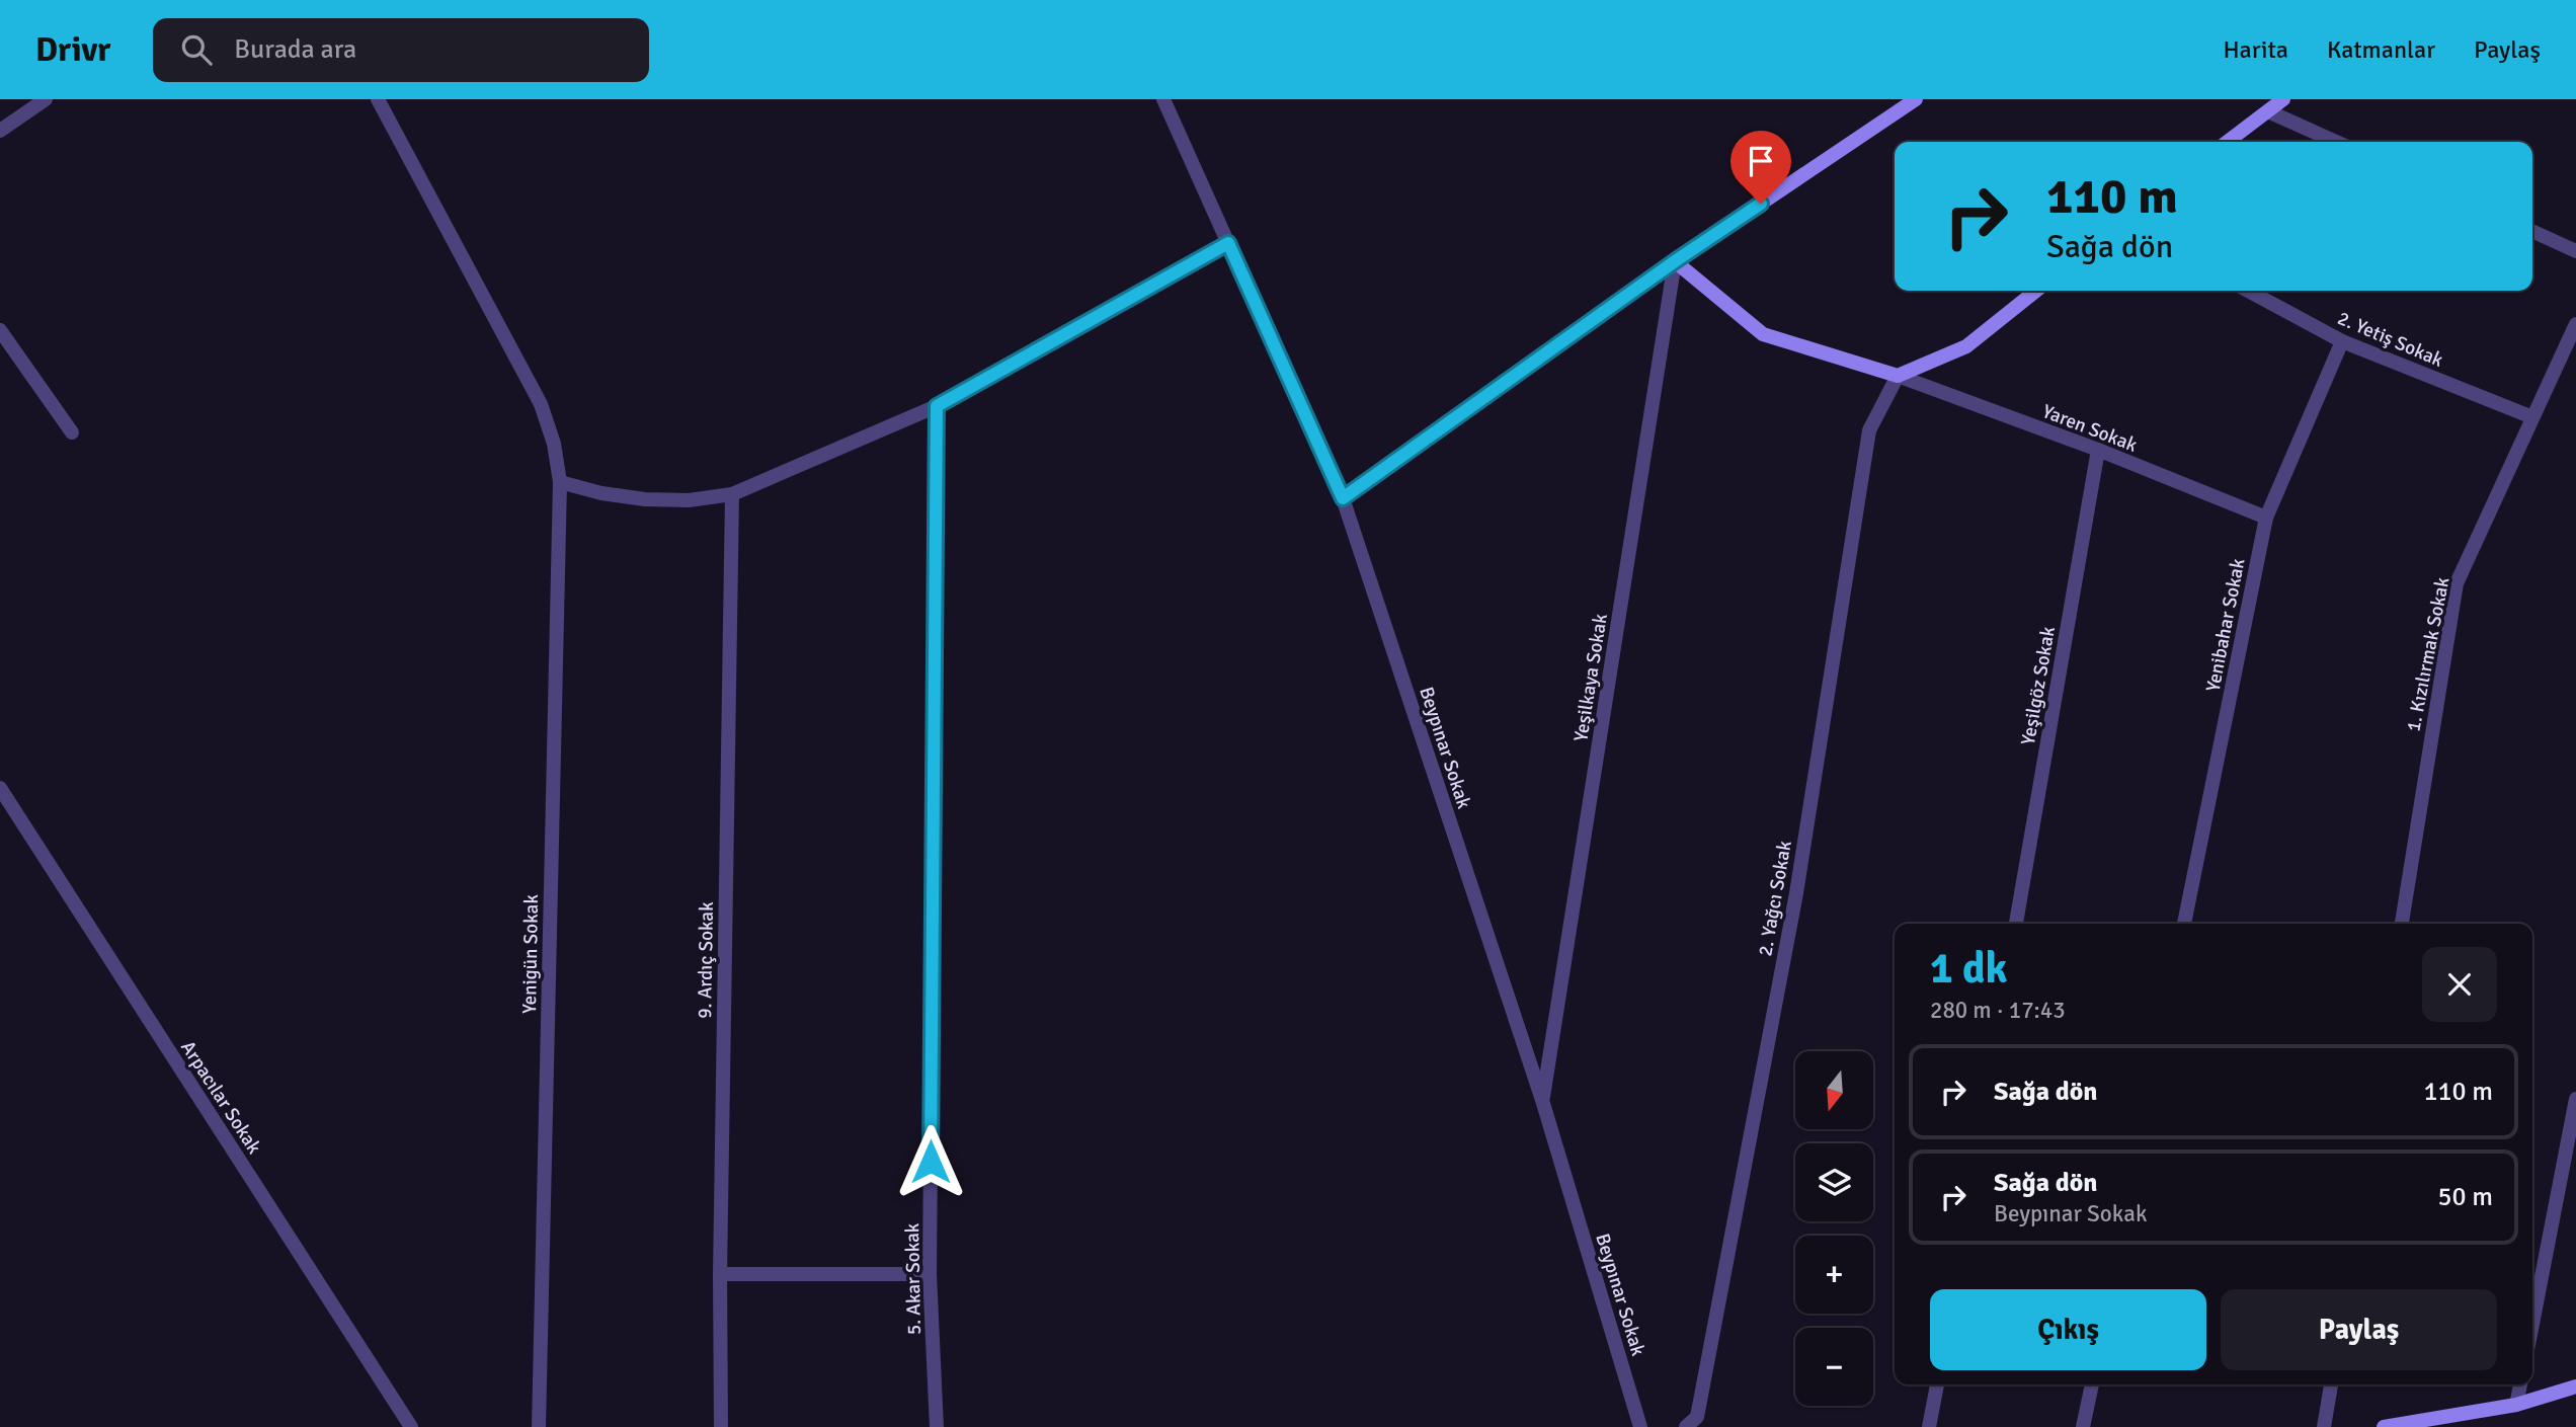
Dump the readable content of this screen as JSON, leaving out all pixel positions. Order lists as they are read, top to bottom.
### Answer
{
  "streets": {
    "street": [
      "2. Yetiş Sokak",
      "Yaren Sokak",
      "Yenibahar Sokak",
      "1. Kızılırmak Sokak",
      "Yeşilkaya Sokak",
      "Yeşilgöz Sokak",
      "Beypınar Sokak",
      "2. Yağcı Sokak",
      "Yenigün Sokak",
      "9. Ardıç Sokak",
      "Arpacılar Sokak",
      "5. Akar Sokak"
    ]
  },
  "crossings": [
    ["2. Yetiş Sokak", "Yenibahar Sokak"],
    ["2. Yetiş Sokak", "1. Kızılırmak Sokak"],
    ["Yaren Sokak", "Yenibahar Sokak"],
    ["Yaren Sokak", "Yeşilgöz Sokak"],
    ["Yaren Sokak", "2. Yağcı Sokak"],
    ["Yeşilkaya Sokak", "Beypınar Sokak"]
  ],
  "north": "bottom",
  "page": {
    "header": "Drivr",
    "search": "Burada ara",
    "nav": ["Harita", "Katmanlar", "Paylaş"],
    "turn": ["110 m", "Sağa dön"],
    "heading": ["1 dk", "280 m · 17:43"],
    "list": [
      {
        "name": "Sağa dön",
        "value": "110 m"
      },
      {
        "name": "Sağa dön",
        "note": "Beypınar Sokak",
        "value": "50 m"
      }
    ],
    "map_buttons": ["+", "−"],
    "buttons": ["Çıkış", "Paylaş"]
  }
}
